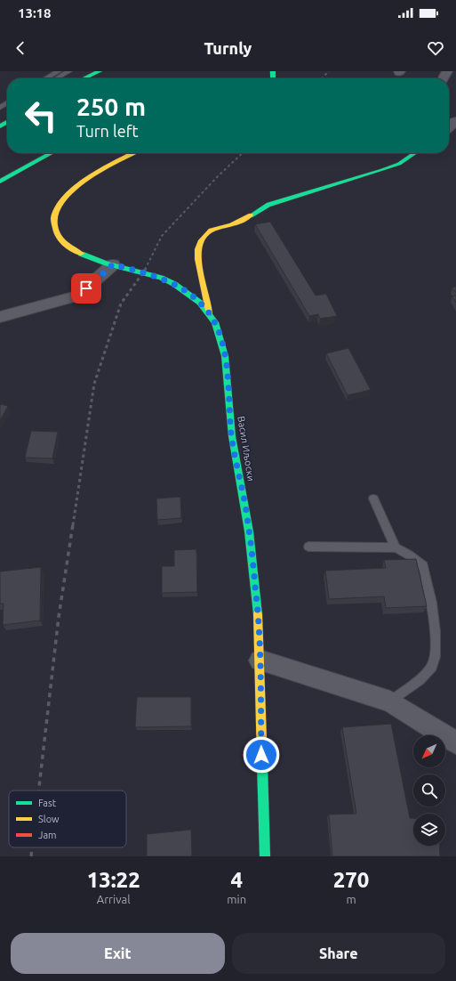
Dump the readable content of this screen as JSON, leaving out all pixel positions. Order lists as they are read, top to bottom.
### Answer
{
  "streets": {
    "main road": ["Васил Иљоски"]
  },
  "legend": ["Fast", "Slow", "Jam"],
  "north": "bottom left",
  "page": {
    "status": "13:18",
    "header": "Turnly",
    "turn": ["250 m", "Turn left"],
    "eta": [
      "13:22",
      "Arrival",
      "4",
      "min",
      "270",
      "m"
    ],
    "buttons": ["Exit", "Share"]
  }
}
